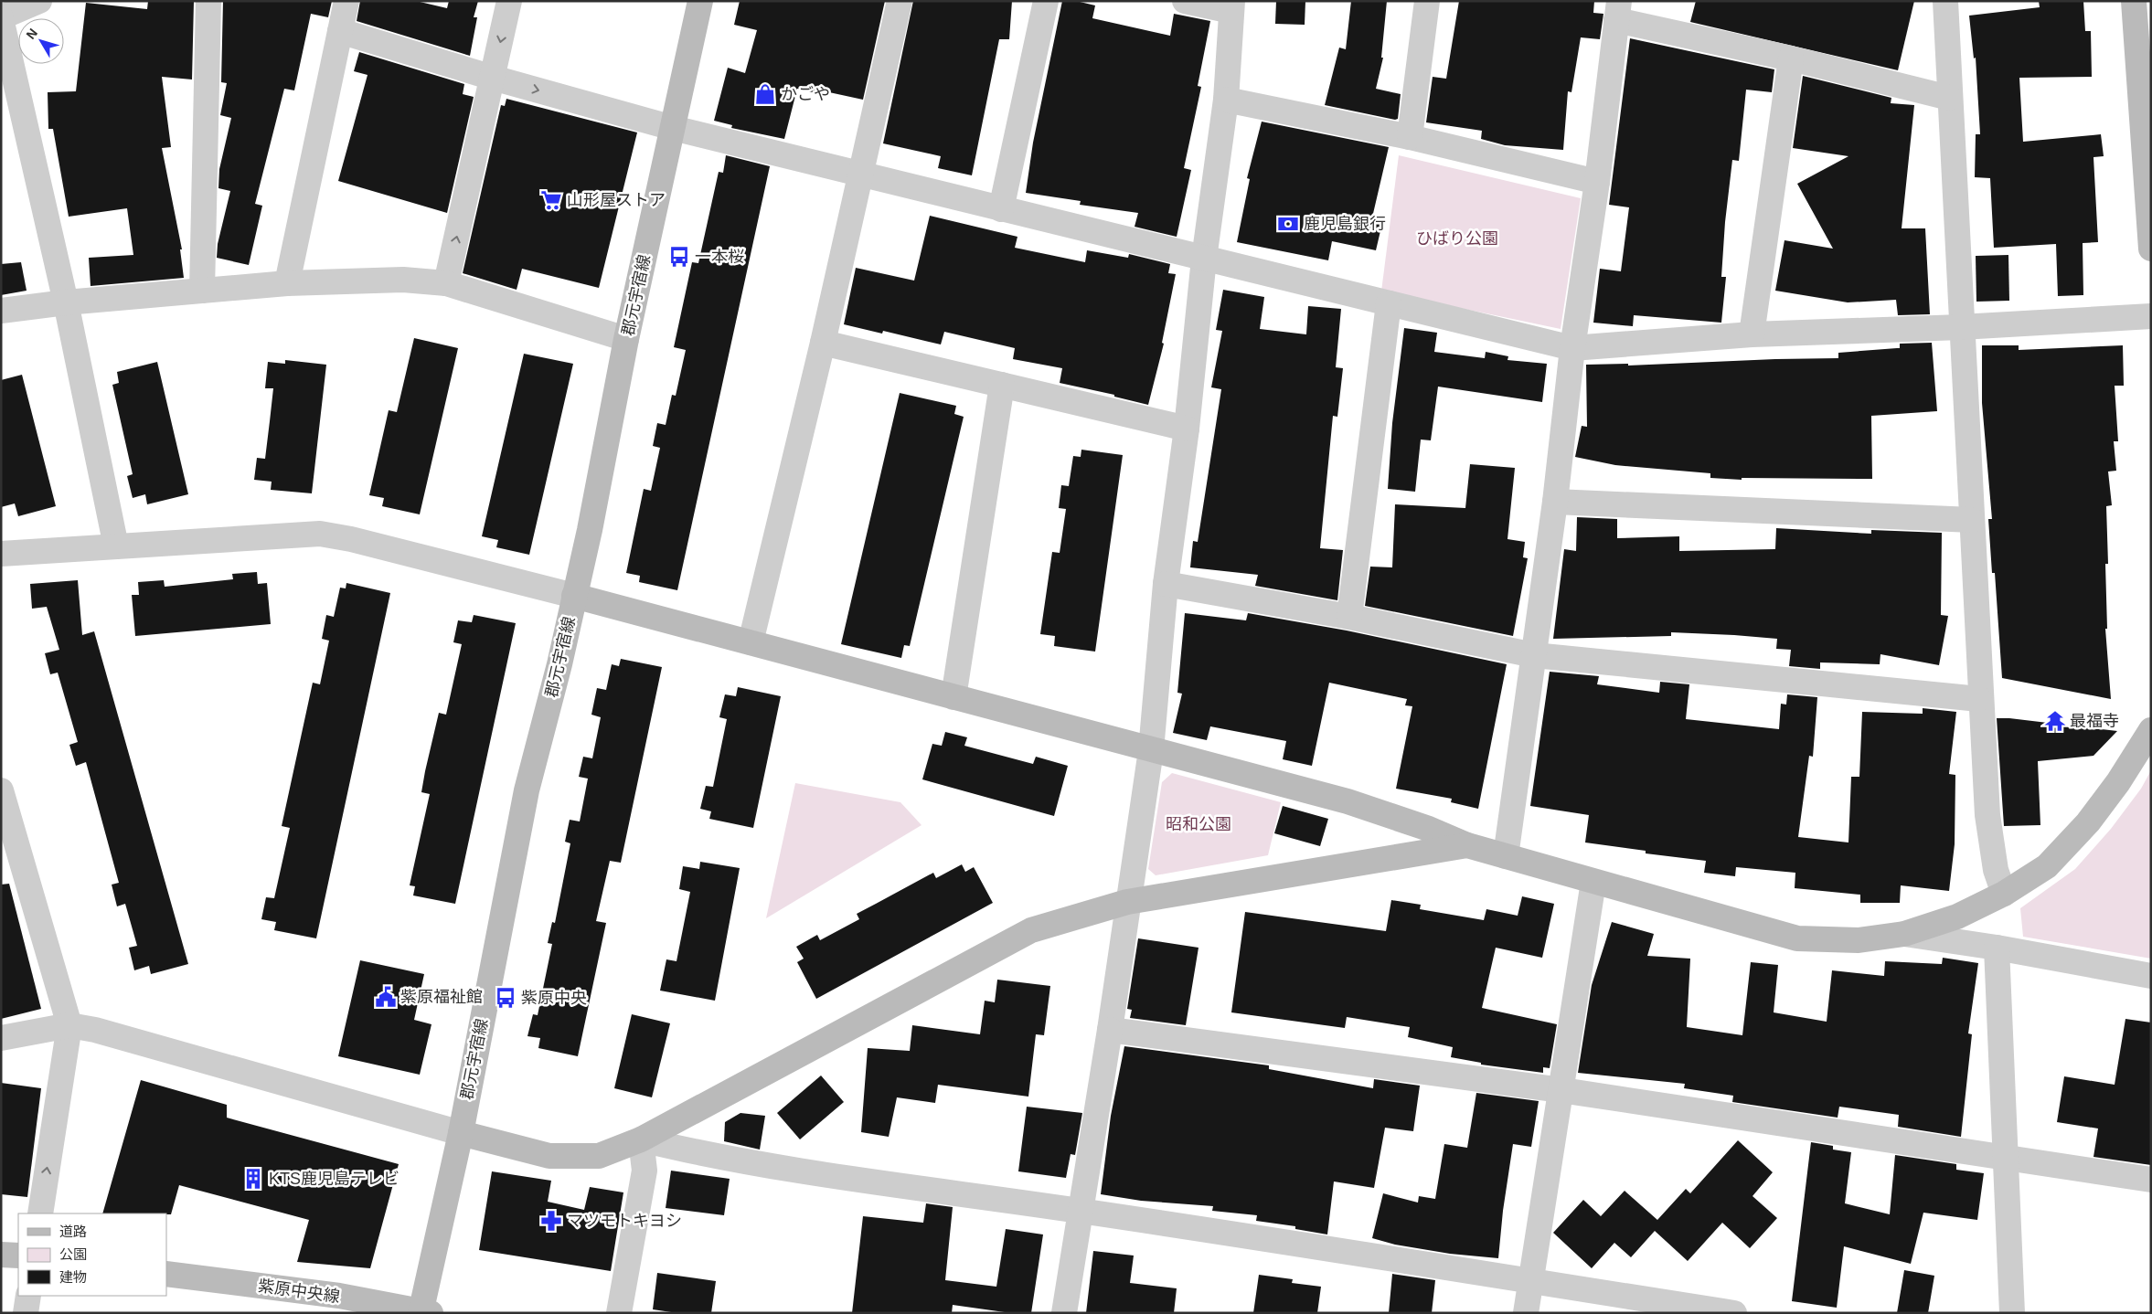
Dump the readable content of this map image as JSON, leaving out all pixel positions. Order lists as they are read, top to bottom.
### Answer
{
  "streets": {
    "street": ["郡元宇宿線", "紫原中央線"]
  },
  "crossings": [
    ["郡元宇宿線", "紫原中央線"]
  ],
  "parks": ["ひばり公園", "昭和公園"],
  "places": {
    "shop": ["かごや"],
    "supermarket": ["山形屋ストア"],
    "bank": ["鹿児島銀行"],
    "bus stop": ["一本桜", "紫原中央"],
    "temple": ["最福寺"],
    "public building": ["紫原福祉館"],
    "building": ["KTS鹿児島テレビ"],
    "pharmacy": ["マツモトキヨシ"]
  },
  "legend": ["道路", "公園", "建物"],
  "north": "top left"
}
